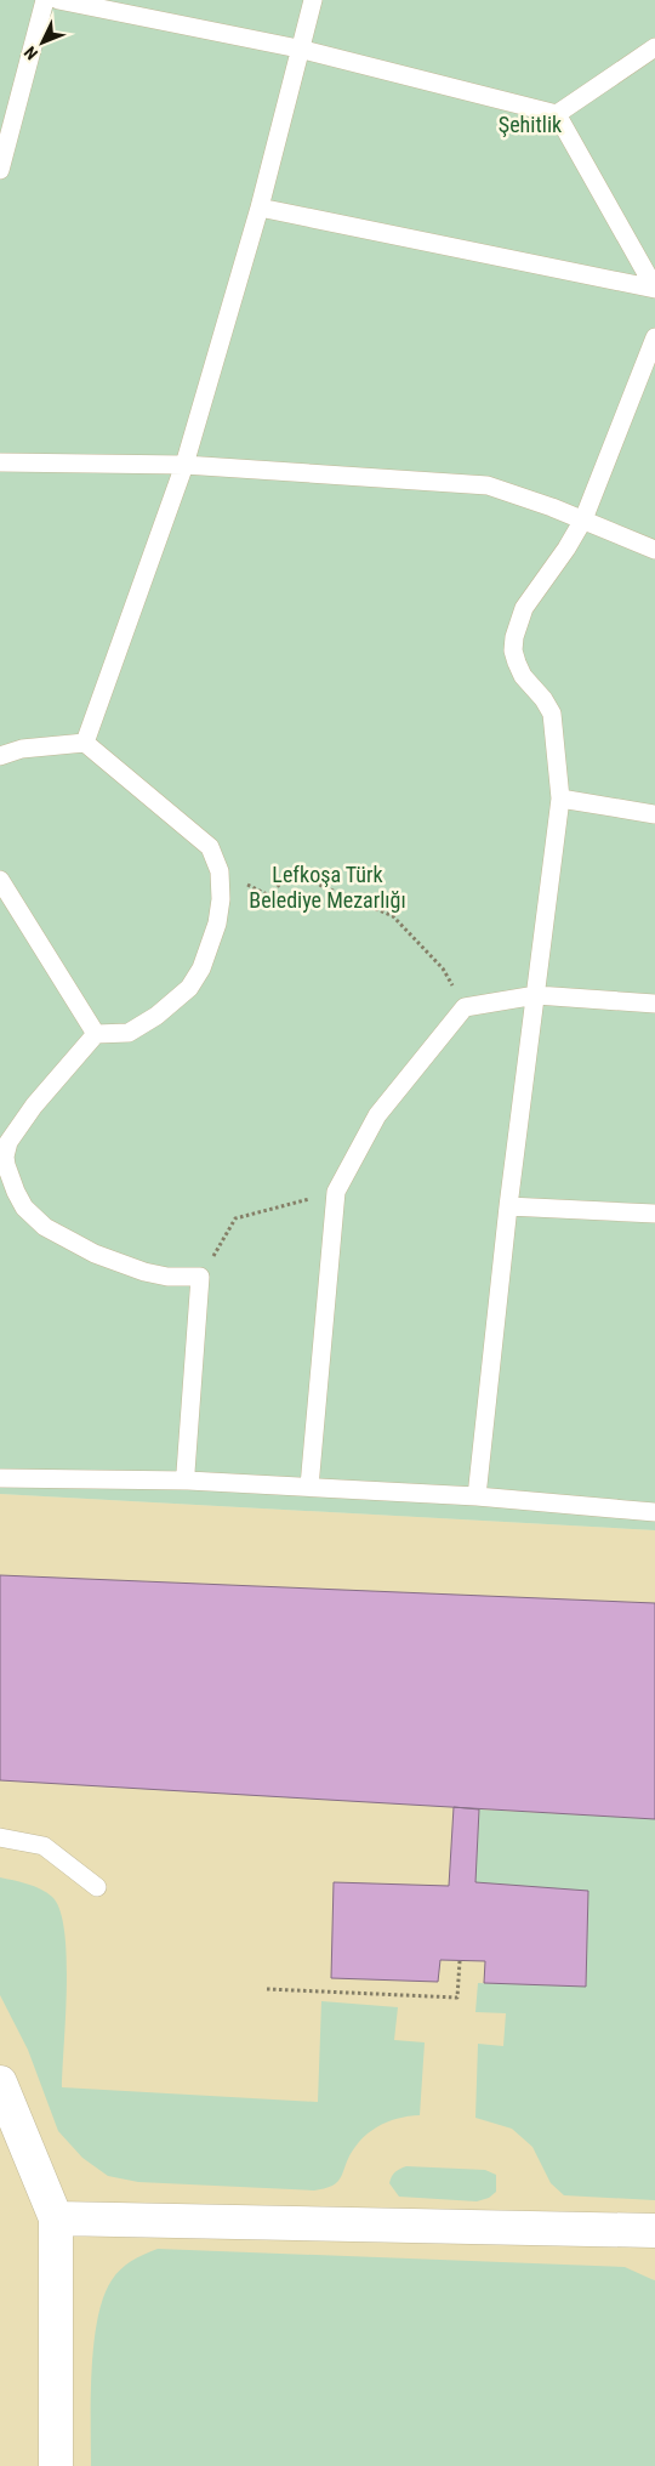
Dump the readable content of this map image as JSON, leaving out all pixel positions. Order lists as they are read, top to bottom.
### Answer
{
  "parks": ["Şehitlik", "Lefkoşa Türk Belediye Mezarlığı"],
  "north": "bottom left"
}
